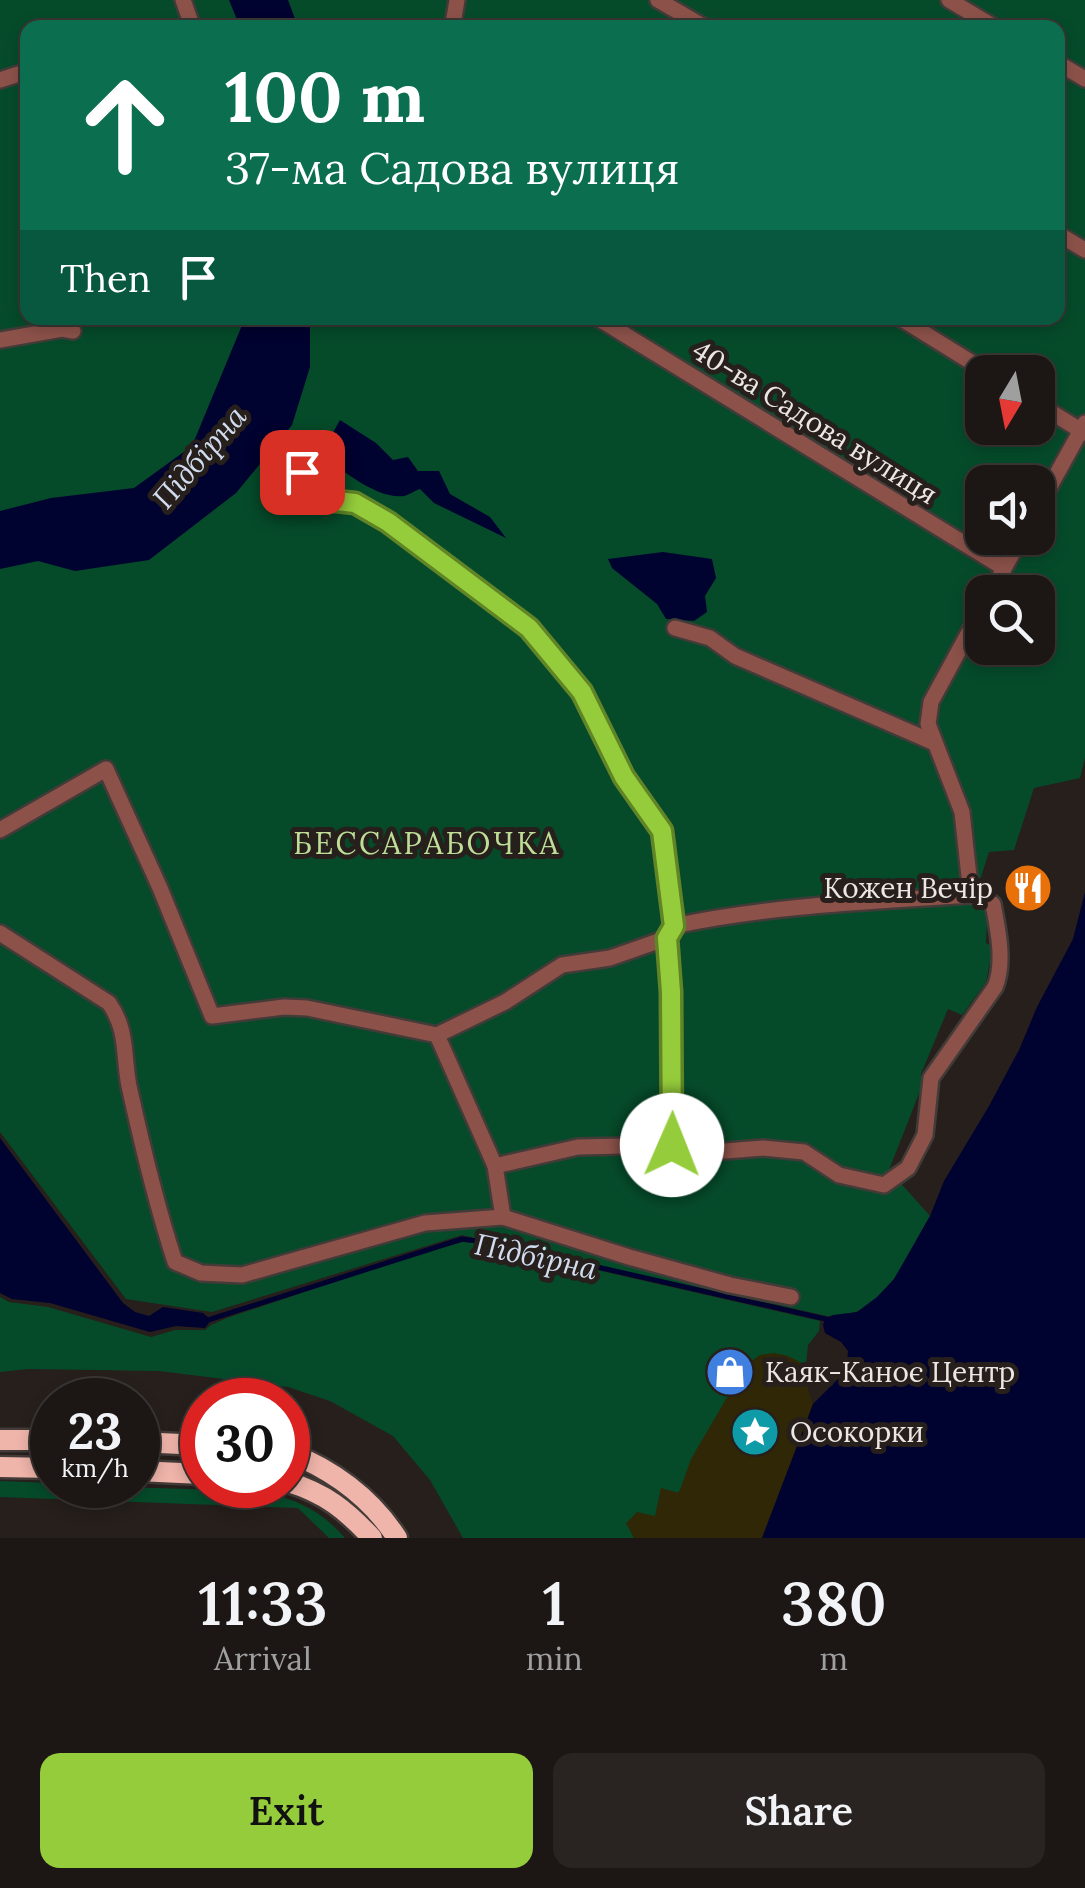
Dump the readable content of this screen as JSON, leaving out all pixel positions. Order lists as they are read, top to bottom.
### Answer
{
  "streets": {
    "street": ["40-ва Садова вулиця"]
  },
  "districts": ["БЕССАРАБОЧКА"],
  "water": ["Підбірна"],
  "places": {
    "restaurant": ["Кожен Вечір"],
    "shop": ["Каяк-Каноє Центр"],
    "place": ["Осокорки"]
  },
  "north": "bottom",
  "page": {
    "turn": ["100 m", "37-ма Садова вулиця"],
    "then": "Then",
    "speed": "23 km/h",
    "limit": "30",
    "eta": [
      "11:33",
      "Arrival",
      "1",
      "min",
      "380",
      "m"
    ],
    "buttons": ["Exit", "Share"]
  }
}
